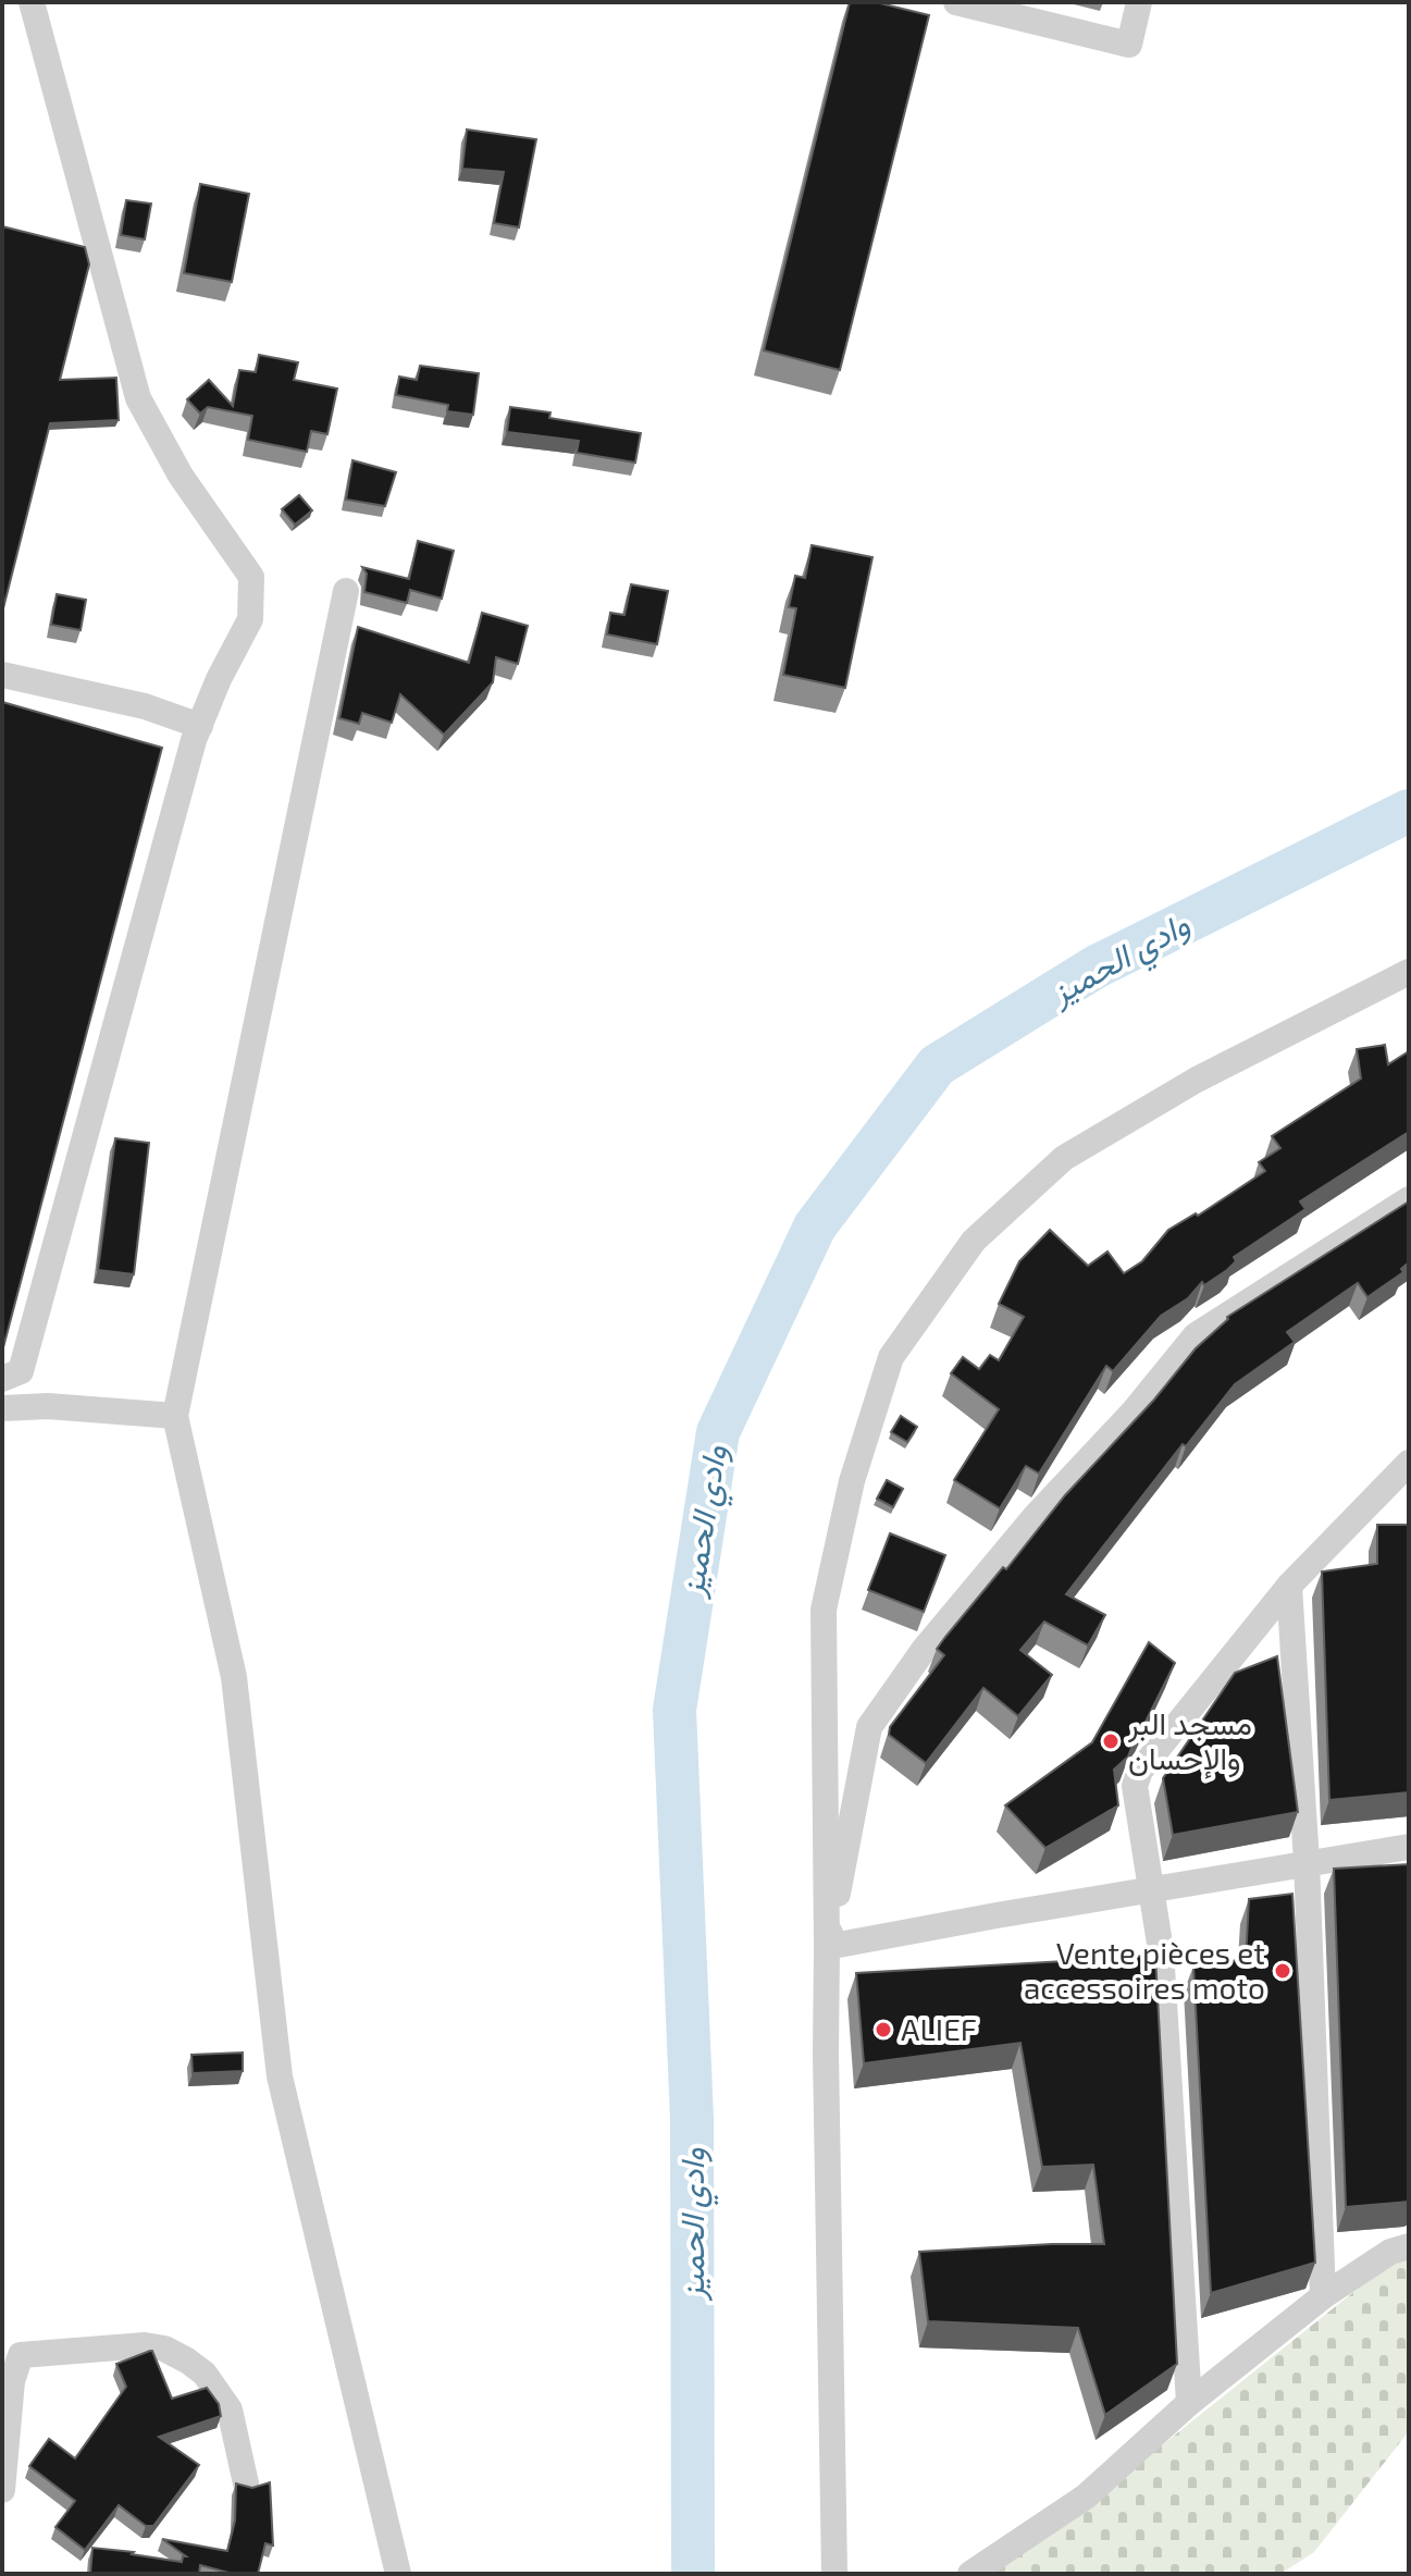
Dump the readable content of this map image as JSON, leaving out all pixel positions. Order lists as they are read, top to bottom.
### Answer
{
  "water": ["وادي الحميز"],
  "places": ["مسجد البر والإحسان", "Vente pièces et accessoires moto", "ALIEF"]
}
